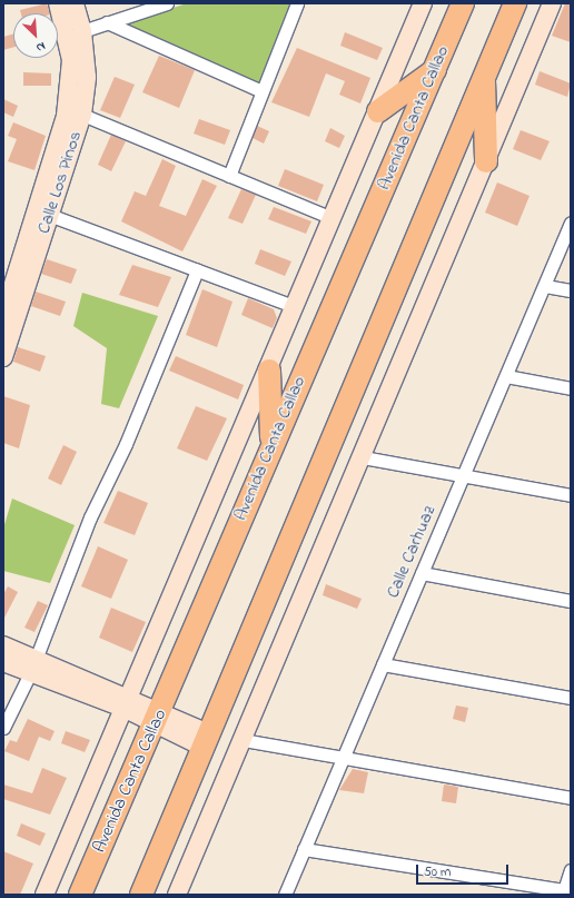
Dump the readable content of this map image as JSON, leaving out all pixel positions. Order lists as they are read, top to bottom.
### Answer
{
  "streets": {
    "highway": ["Avenida Canta Callao"],
    "main road": ["Calle Los Pinos"],
    "street": ["Calle Carhuaz"]
  },
  "scale_bar": "50 m",
  "north": "bottom right"
}
